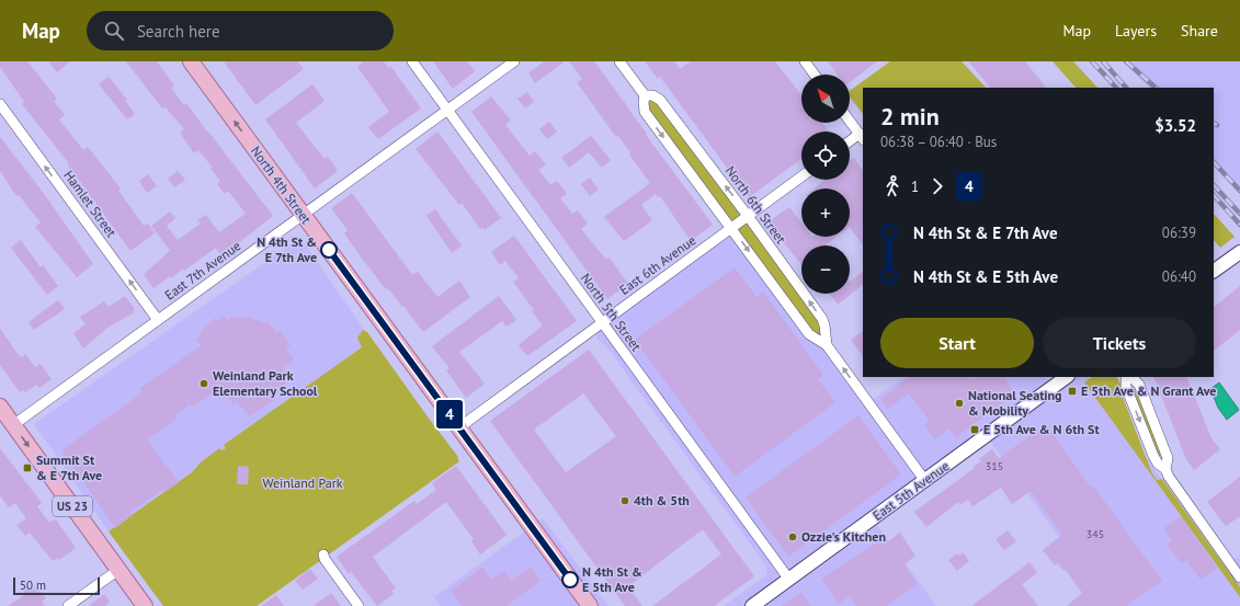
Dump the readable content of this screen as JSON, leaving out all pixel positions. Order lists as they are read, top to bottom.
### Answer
{
  "streets": {
    "main road": ["North 4th Street", "East 5th Avenue", "US 23"],
    "street": [
      "Hamlet Street",
      "North 6th Street",
      "East 6th Avenue",
      "East 7th Avenue",
      "North 5th Street"
    ]
  },
  "crossings": [
    ["North 4th Street", "East 6th Avenue"],
    ["North 4th Street", "East 7th Avenue"],
    ["Hamlet Street", "East 7th Avenue"],
    ["North 6th Street", "East 6th Avenue"],
    ["North 6th Street", "East 5th Avenue"],
    ["East 6th Avenue", "North 5th Street"],
    ["East 7th Avenue", "North 5th Street"],
    ["East 7th Avenue", "US 23"],
    ["North 5th Street", "East 5th Avenue"]
  ],
  "one_way": ["Hamlet Street"],
  "parks": ["Weinland Park"],
  "places": {
    "other": [
      "N 4th St & E 7th Ave",
      "Weinland Park Elementary School",
      "National Seating & Mobility",
      "4th & 5th",
      "Ozzie's Kitchen",
      "N 4th St & E 5th Ave"
    ],
    "transit": ["E 5th Ave & N Grant Ave", "E 5th Ave & N 6th St", "Summit St & E 7th Ave"]
  },
  "lines": ["bus line 4"],
  "house_numbers": ["315", "345"],
  "scale_bar": "50 m",
  "north": "top left",
  "page": {
    "header": "Map",
    "search": "Search here",
    "nav": ["Map", "Layers", "Share"],
    "on_map": "4",
    "map_buttons": ["+", "−"],
    "heading": ["2 min", "06:38 – 06:40 · Bus", "$3.52"],
    "legs": ["1", "4"],
    "list": [
      {
        "name": "N 4th St & E 7th Ave",
        "value": "06:39"
      },
      {
        "name": "N 4th St & E 5th Ave",
        "value": "06:40"
      }
    ],
    "buttons": ["Start", "Tickets"],
    "scale": "50 m"
  }
}
